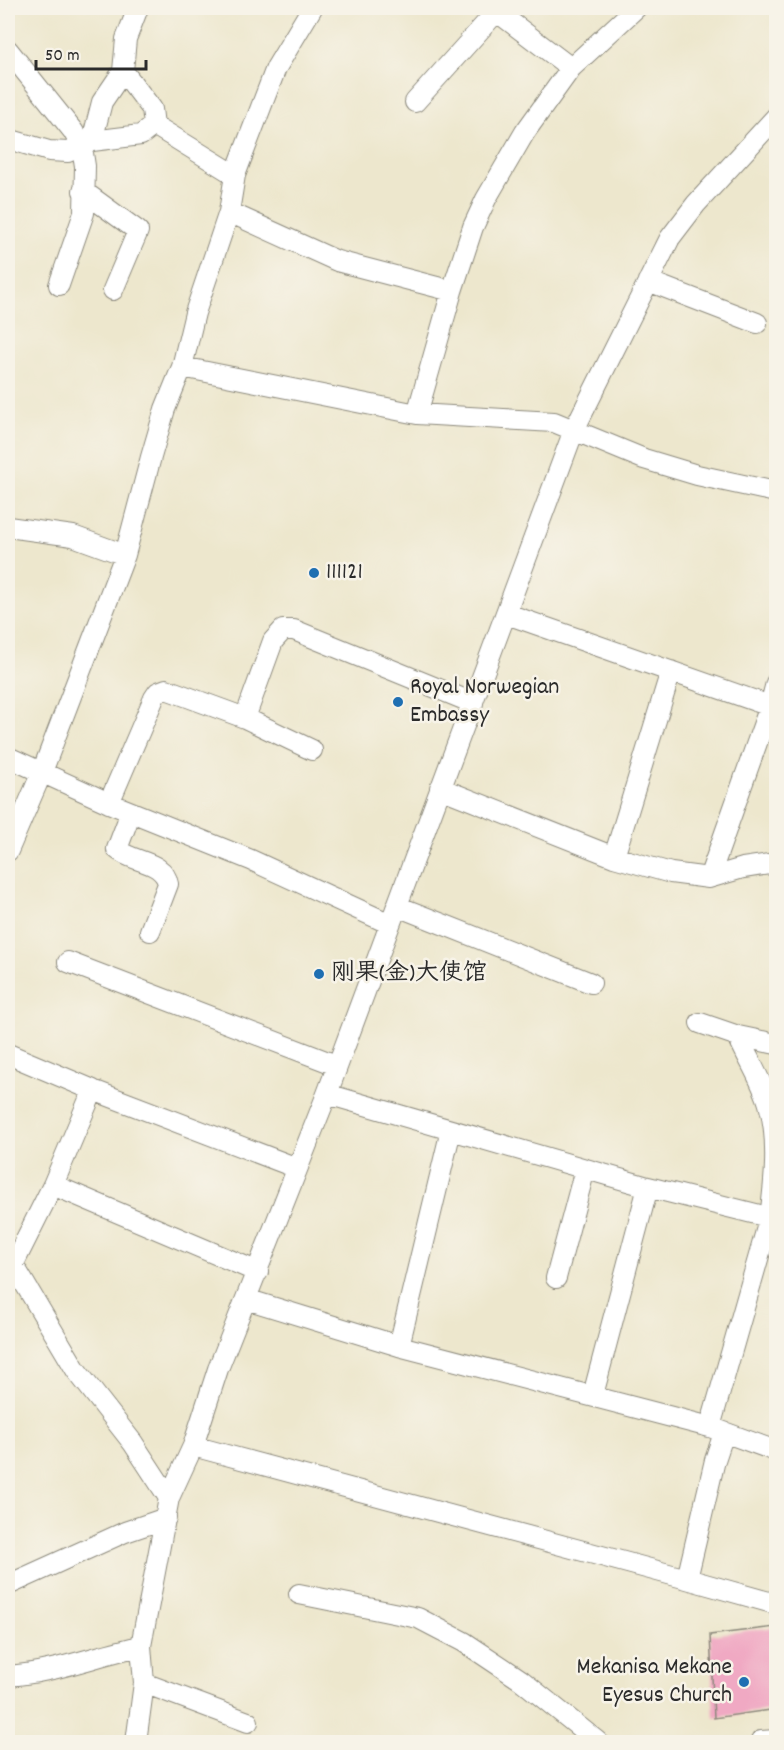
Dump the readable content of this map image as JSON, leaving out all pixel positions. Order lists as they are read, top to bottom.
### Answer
{
  "places": [
    "111121",
    "Royal Norwegian Embassy",
    "刚果(金)大使馆",
    "Mekanisa Mekane Eyesus Church"
  ],
  "scale_bar": "50 m"
}
